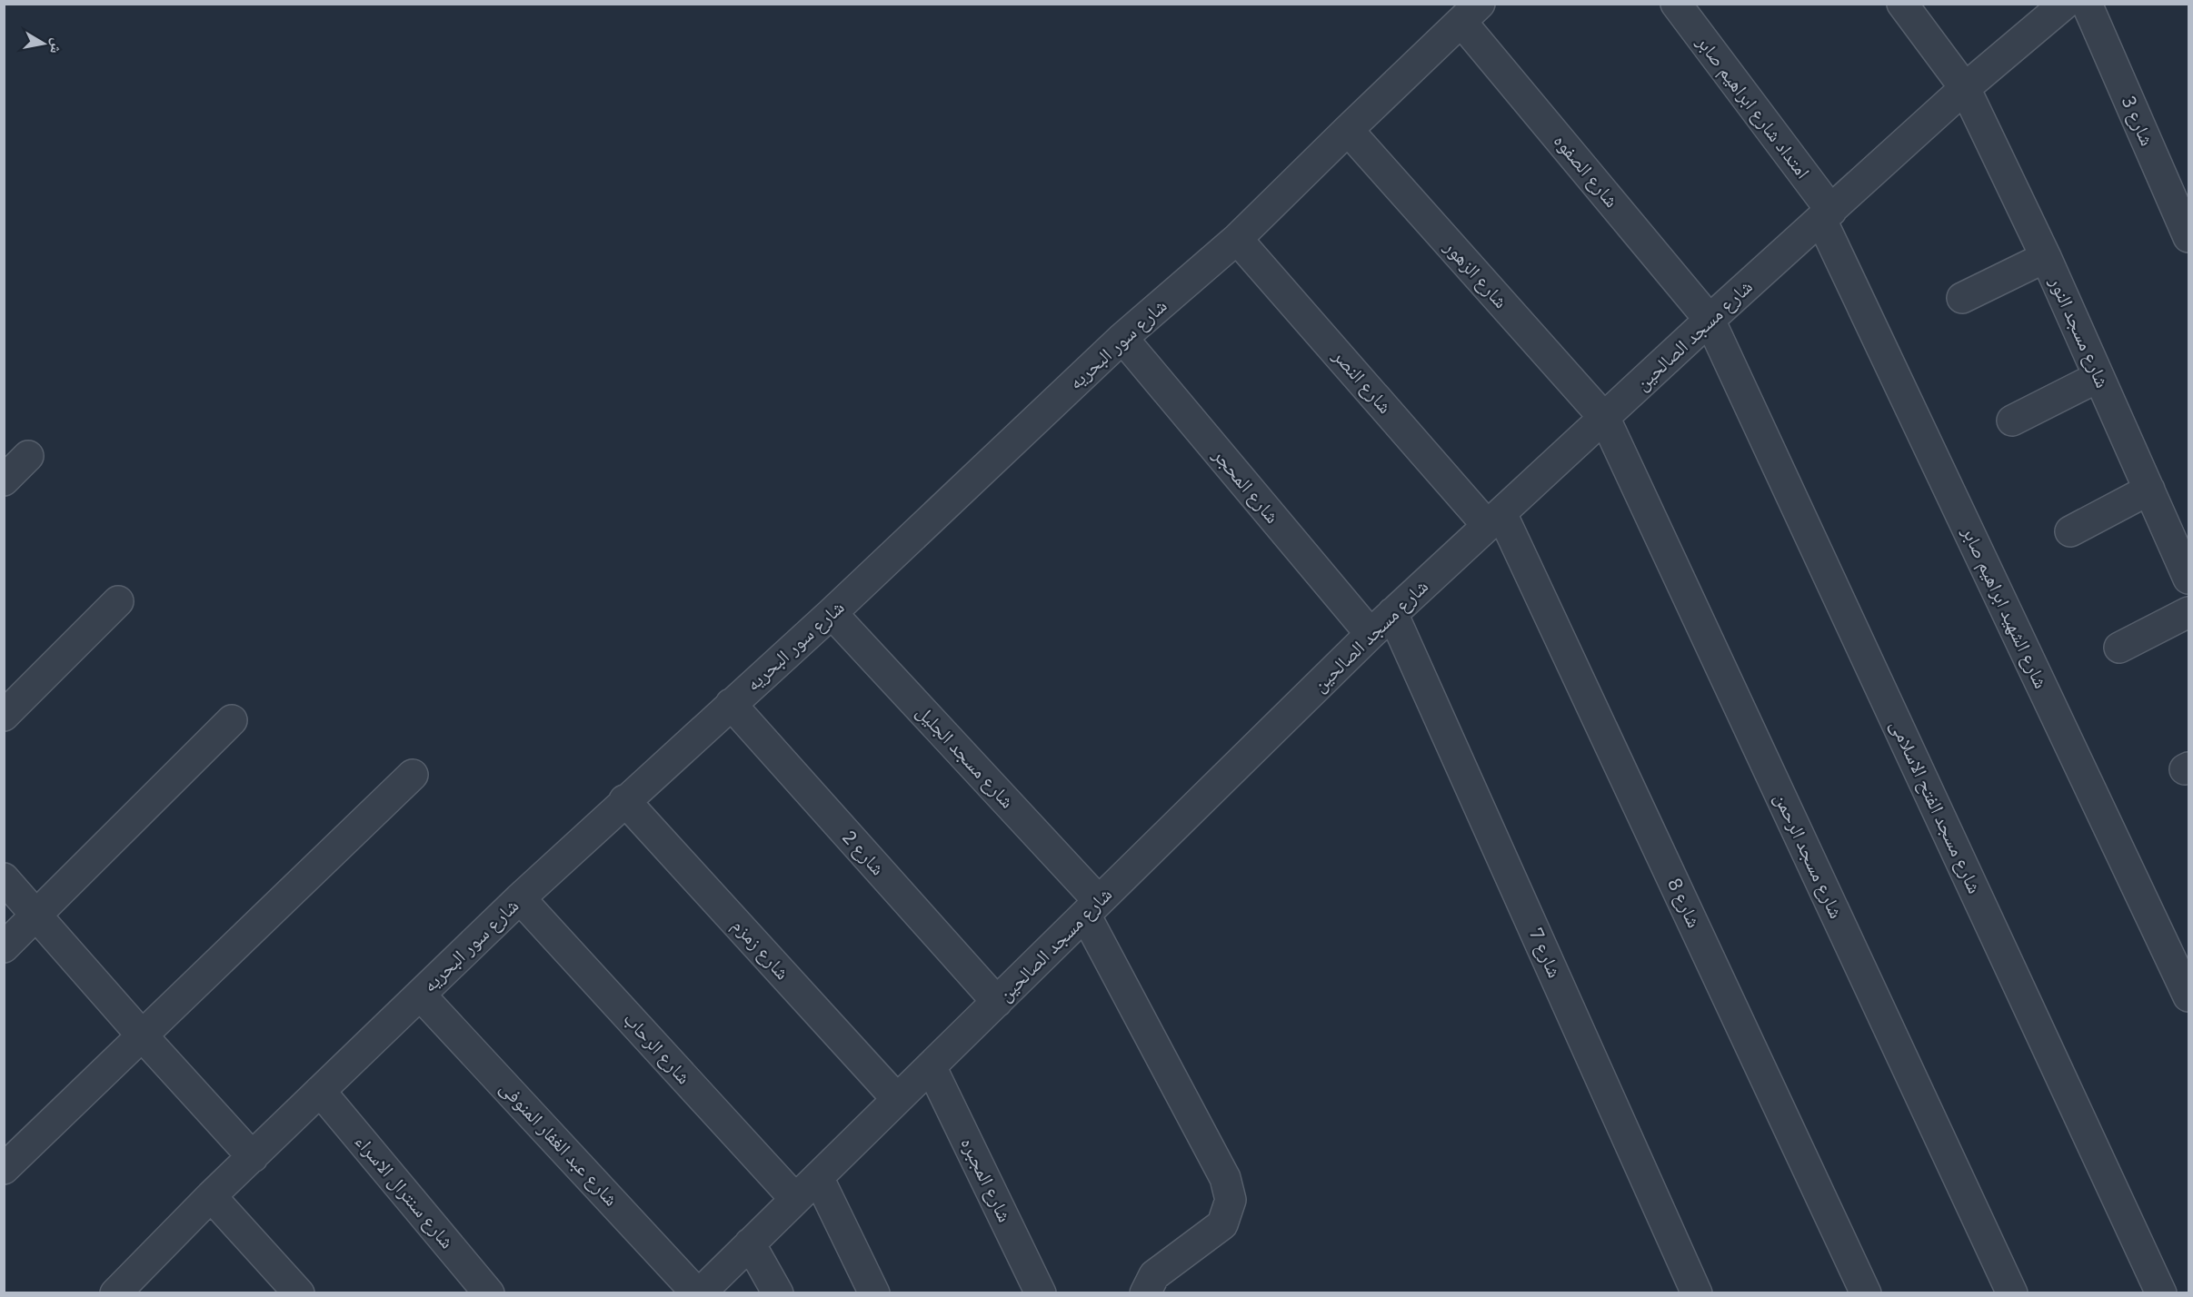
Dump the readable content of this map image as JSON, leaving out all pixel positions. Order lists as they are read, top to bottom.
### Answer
{
  "streets": {
    "street": [
      "امتداد شارع ابراهيم صابر",
      "شارع 3",
      "شارع الصفوه",
      "شارع الزهور",
      "شارع مسجد النور",
      "شارع مسجد الصالحين",
      "شارع سور البحريه",
      "شارع النصر",
      "شارع المحجر",
      "شارع الشهيد ابراهيم صابر",
      "شارع مسجد الجليل",
      "شارع مسجد الفتح الاسلامى",
      "شارع 2",
      "شارع مسجد الرحمن",
      "شارع 8",
      "شارع زمزم",
      "شارع 7",
      "شارع الرحاب",
      "شارع عبد الغفار المنوفى",
      "شارع المجبره",
      "شارع سنترال الاسراء"
    ]
  },
  "crossings": [
    ["امتداد شارع ابراهيم صابر", "شارع مسجد الصالحين"],
    ["امتداد شارع ابراهيم صابر", "شارع الشهيد ابراهيم صابر"],
    ["شارع الصفوه", "شارع مسجد الصالحين"],
    ["شارع الصفوه", "شارع سور البحريه"],
    ["شارع الصفوه", "شارع مسجد الفتح الاسلامى"],
    ["شارع الزهور", "شارع مسجد الصالحين"],
    ["شارع الزهور", "شارع سور البحريه"],
    ["شارع الزهور", "شارع مسجد الرحمن"],
    ["شارع مسجد النور", "شارع مسجد الصالحين"],
    ["شارع مسجد الصالحين", "شارع النصر"],
    ["شارع مسجد الصالحين", "شارع المحجر"],
    ["شارع مسجد الصالحين", "شارع الشهيد ابراهيم صابر"],
    ["شارع مسجد الصالحين", "شارع مسجد الجليل"],
    ["شارع مسجد الصالحين", "شارع مسجد الفتح الاسلامى"],
    ["شارع مسجد الصالحين", "شارع 2"],
    ["شارع مسجد الصالحين", "شارع مسجد الرحمن"],
    ["شارع مسجد الصالحين", "شارع 8"],
    ["شارع مسجد الصالحين", "شارع زمزم"],
    ["شارع مسجد الصالحين", "شارع 7"],
    ["شارع مسجد الصالحين", "شارع الرحاب"],
    ["شارع مسجد الصالحين", "شارع عبد الغفار المنوفى"],
    ["شارع مسجد الصالحين", "شارع المجبره"],
    ["شارع سور البحريه", "شارع النصر"],
    ["شارع سور البحريه", "شارع المحجر"],
    ["شارع سور البحريه", "شارع مسجد الجليل"],
    ["شارع سور البحريه", "شارع 2"],
    ["شارع سور البحريه", "شارع زمزم"],
    ["شارع سور البحريه", "شارع الرحاب"],
    ["شارع سور البحريه", "شارع عبد الغفار المنوفى"],
    ["شارع سور البحريه", "شارع سنترال الاسراء"],
    ["شارع النصر", "شارع 8"]
  ],
  "north": "right"
}
